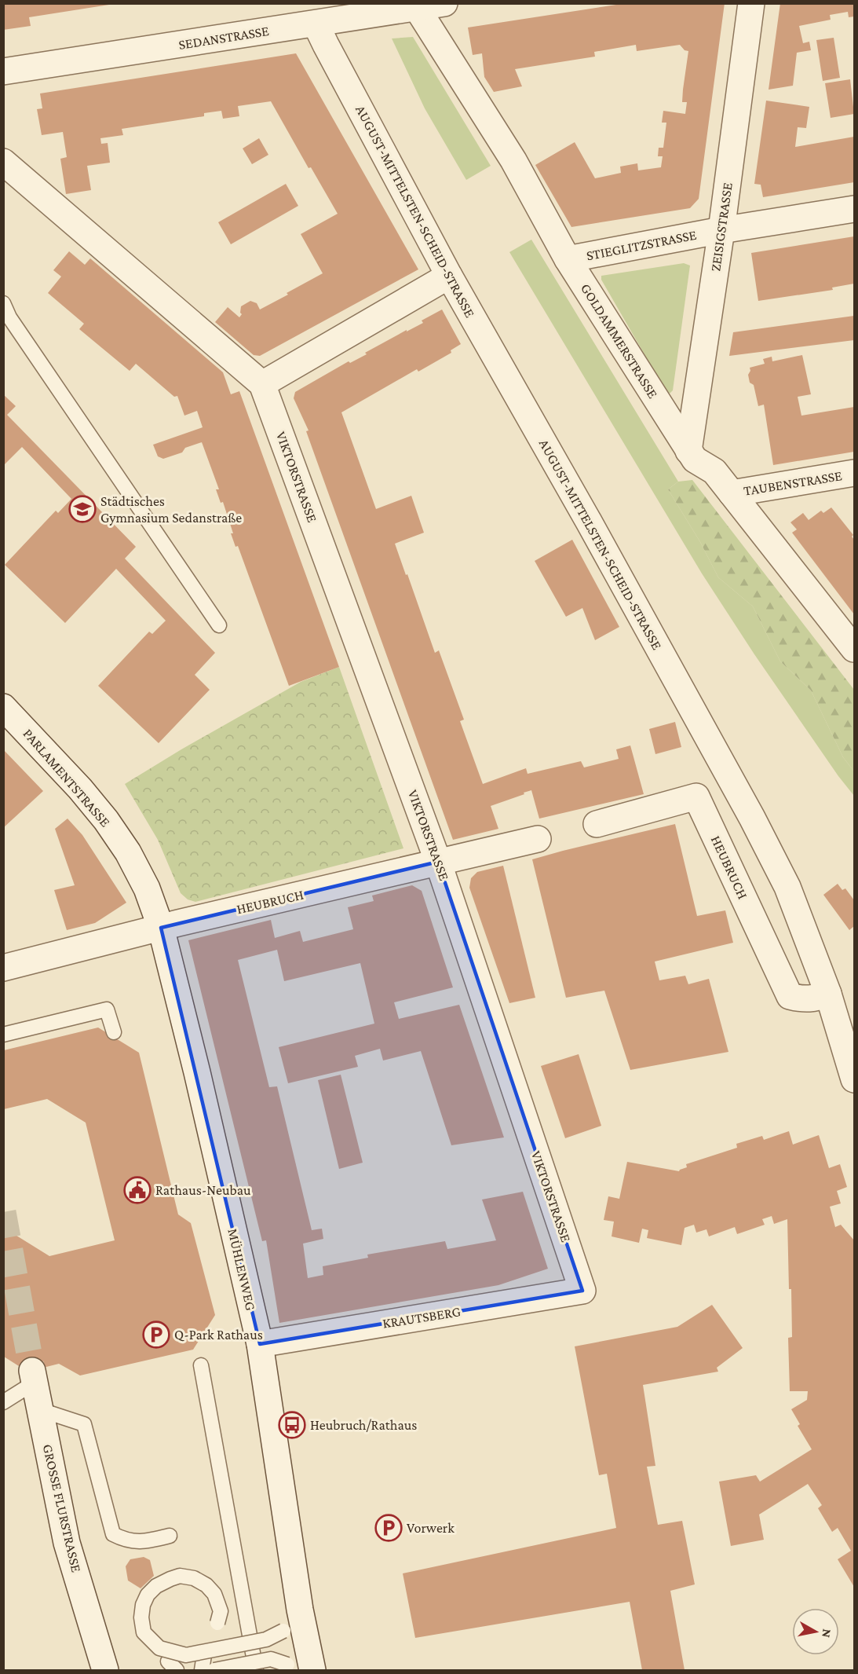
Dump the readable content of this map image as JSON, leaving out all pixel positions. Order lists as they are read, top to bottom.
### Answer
{
  "streets": {
    "street": [
      "SEDANSTRASSE",
      "AUGUST-MITTELSTEN-SCHEID-STRASSE",
      "ZEISIGSTRASSE",
      "STIEGLITZSTRASSE",
      "GOLDAMMERSTRASSE",
      "VIKTORSTRASSE",
      "TAUBENSTRASSE",
      "PARLAMENTSTRASSE",
      "HEUBRUCH",
      "MÜHLENWEG",
      "KRAUTSBERG",
      "GROSSE FLURSTRASSE"
    ]
  },
  "crossings": [
    ["SEDANSTRASSE", "AUGUST-MITTELSTEN-SCHEID-STRASSE"],
    ["SEDANSTRASSE", "GOLDAMMERSTRASSE"],
    ["AUGUST-MITTELSTEN-SCHEID-STRASSE", "HEUBRUCH"],
    ["ZEISIGSTRASSE", "STIEGLITZSTRASSE"],
    ["ZEISIGSTRASSE", "GOLDAMMERSTRASSE"],
    ["STIEGLITZSTRASSE", "GOLDAMMERSTRASSE"],
    ["GOLDAMMERSTRASSE", "TAUBENSTRASSE"],
    ["VIKTORSTRASSE", "HEUBRUCH"],
    ["VIKTORSTRASSE", "KRAUTSBERG"],
    ["PARLAMENTSTRASSE", "HEUBRUCH"],
    ["PARLAMENTSTRASSE", "MÜHLENWEG"],
    ["HEUBRUCH", "MÜHLENWEG"],
    ["MÜHLENWEG", "KRAUTSBERG"]
  ],
  "places": {
    "school or university": ["Städtisches Gymnasium Sedanstraße"],
    "public building": ["Rathaus-Neubau"],
    "parking": ["Q-Park Rathaus", "Vorwerk"],
    "bus stop": ["Heubruch/Rathaus"]
  },
  "north": "right"
}
